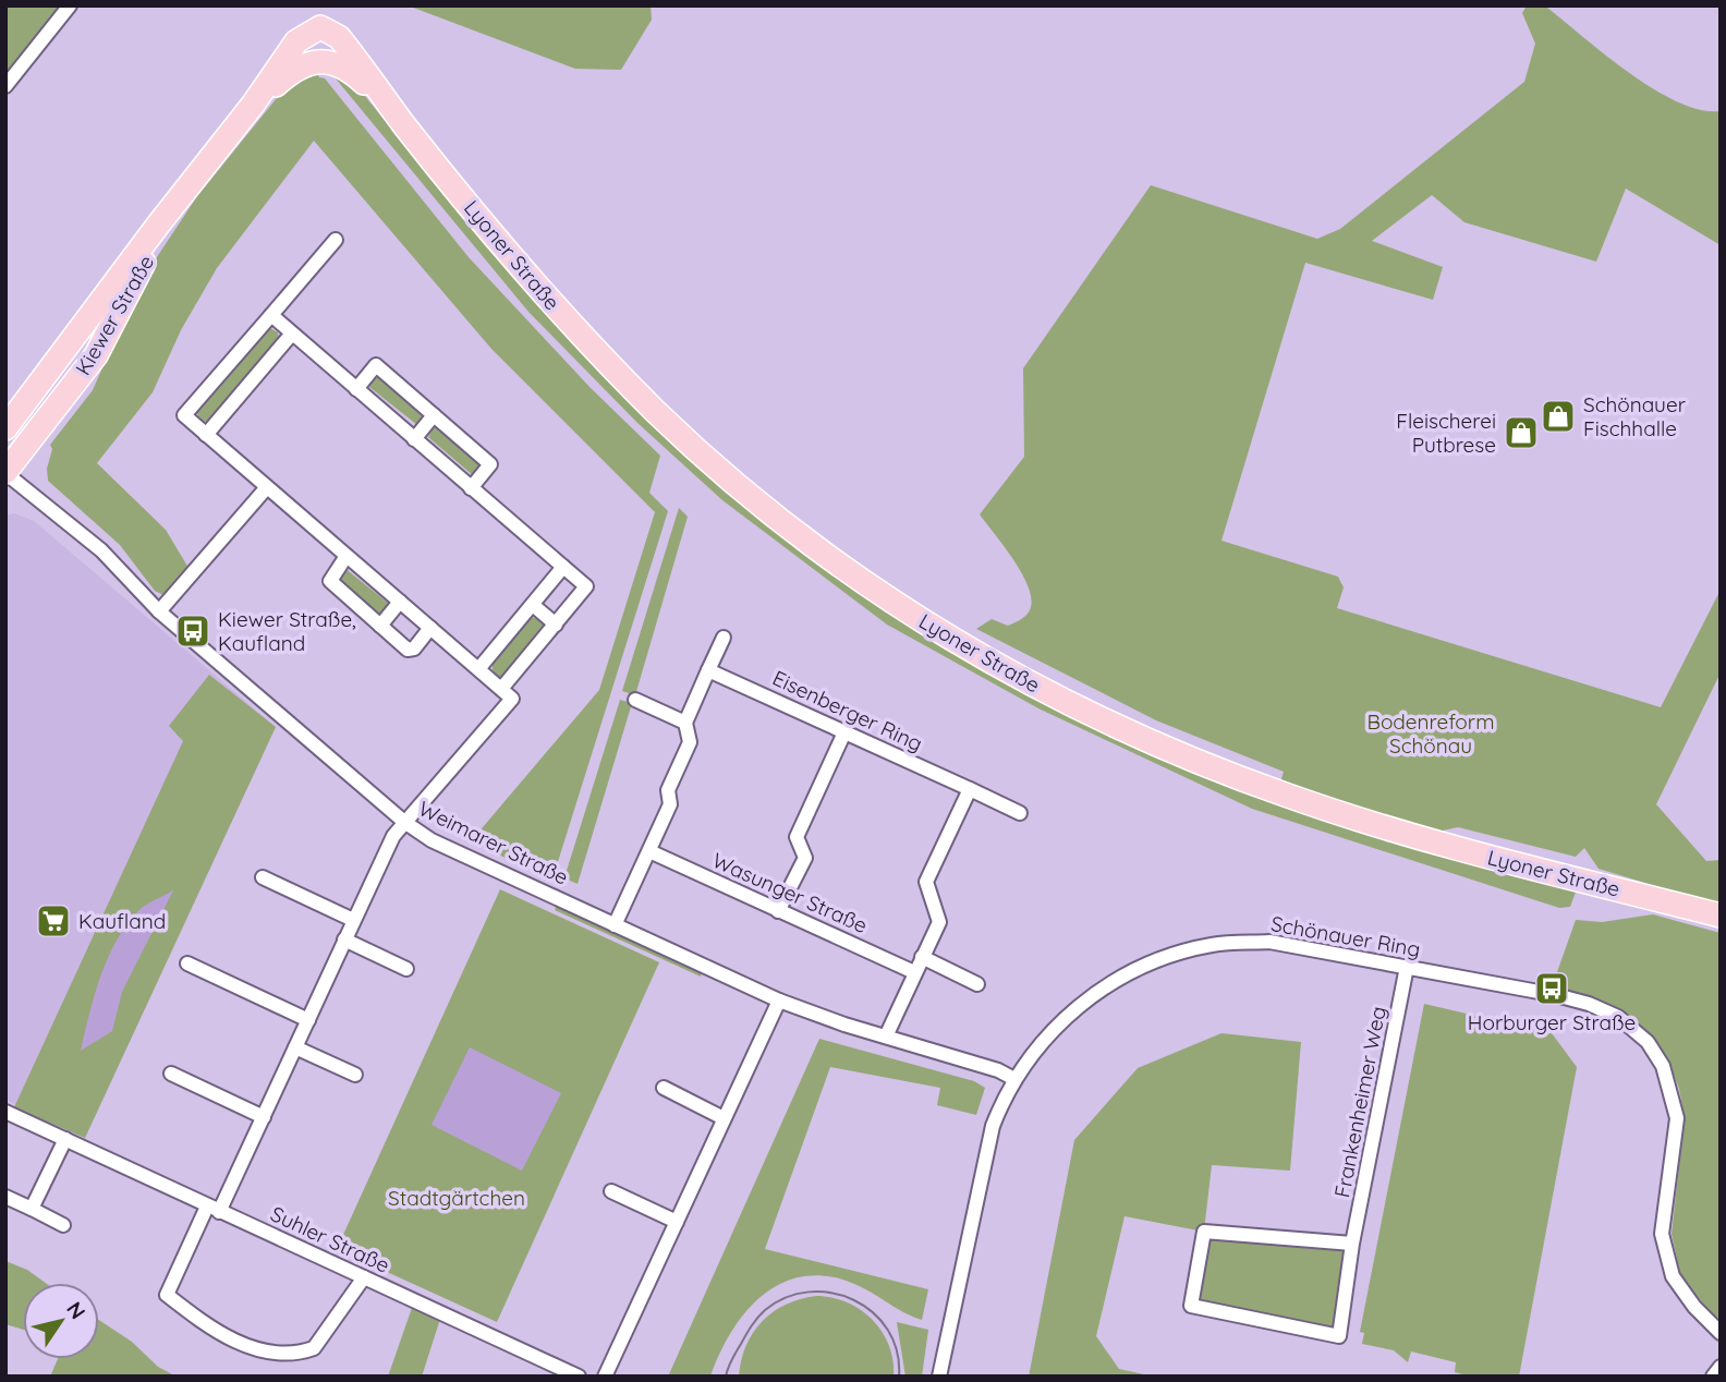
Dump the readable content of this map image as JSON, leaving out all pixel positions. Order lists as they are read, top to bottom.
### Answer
{
  "streets": {
    "main road": ["Lyoner Straße", "Kiewer Straße"],
    "street": [
      "Eisenberger Ring",
      "Weimarer Straße",
      "Wasunger Straße",
      "Schönauer Ring",
      "Frankenheimer Weg",
      "Suhler Straße"
    ]
  },
  "crossings": [
    ["Lyoner Straße", "Kiewer Straße"],
    ["Kiewer Straße", "Weimarer Straße"],
    ["Weimarer Straße", "Schönauer Ring"],
    ["Schönauer Ring", "Frankenheimer Weg"]
  ],
  "parks": ["Bodenreform Schönau", "Stadtgärtchen"],
  "places": {
    "shop": ["Schönauer Fischhalle", "Fleischerei Putbrese"],
    "bus stop": ["Kiewer Straße, Kaufland", "Horburger Straße"],
    "supermarket": ["Kaufland"]
  },
  "north": "top right"
}
